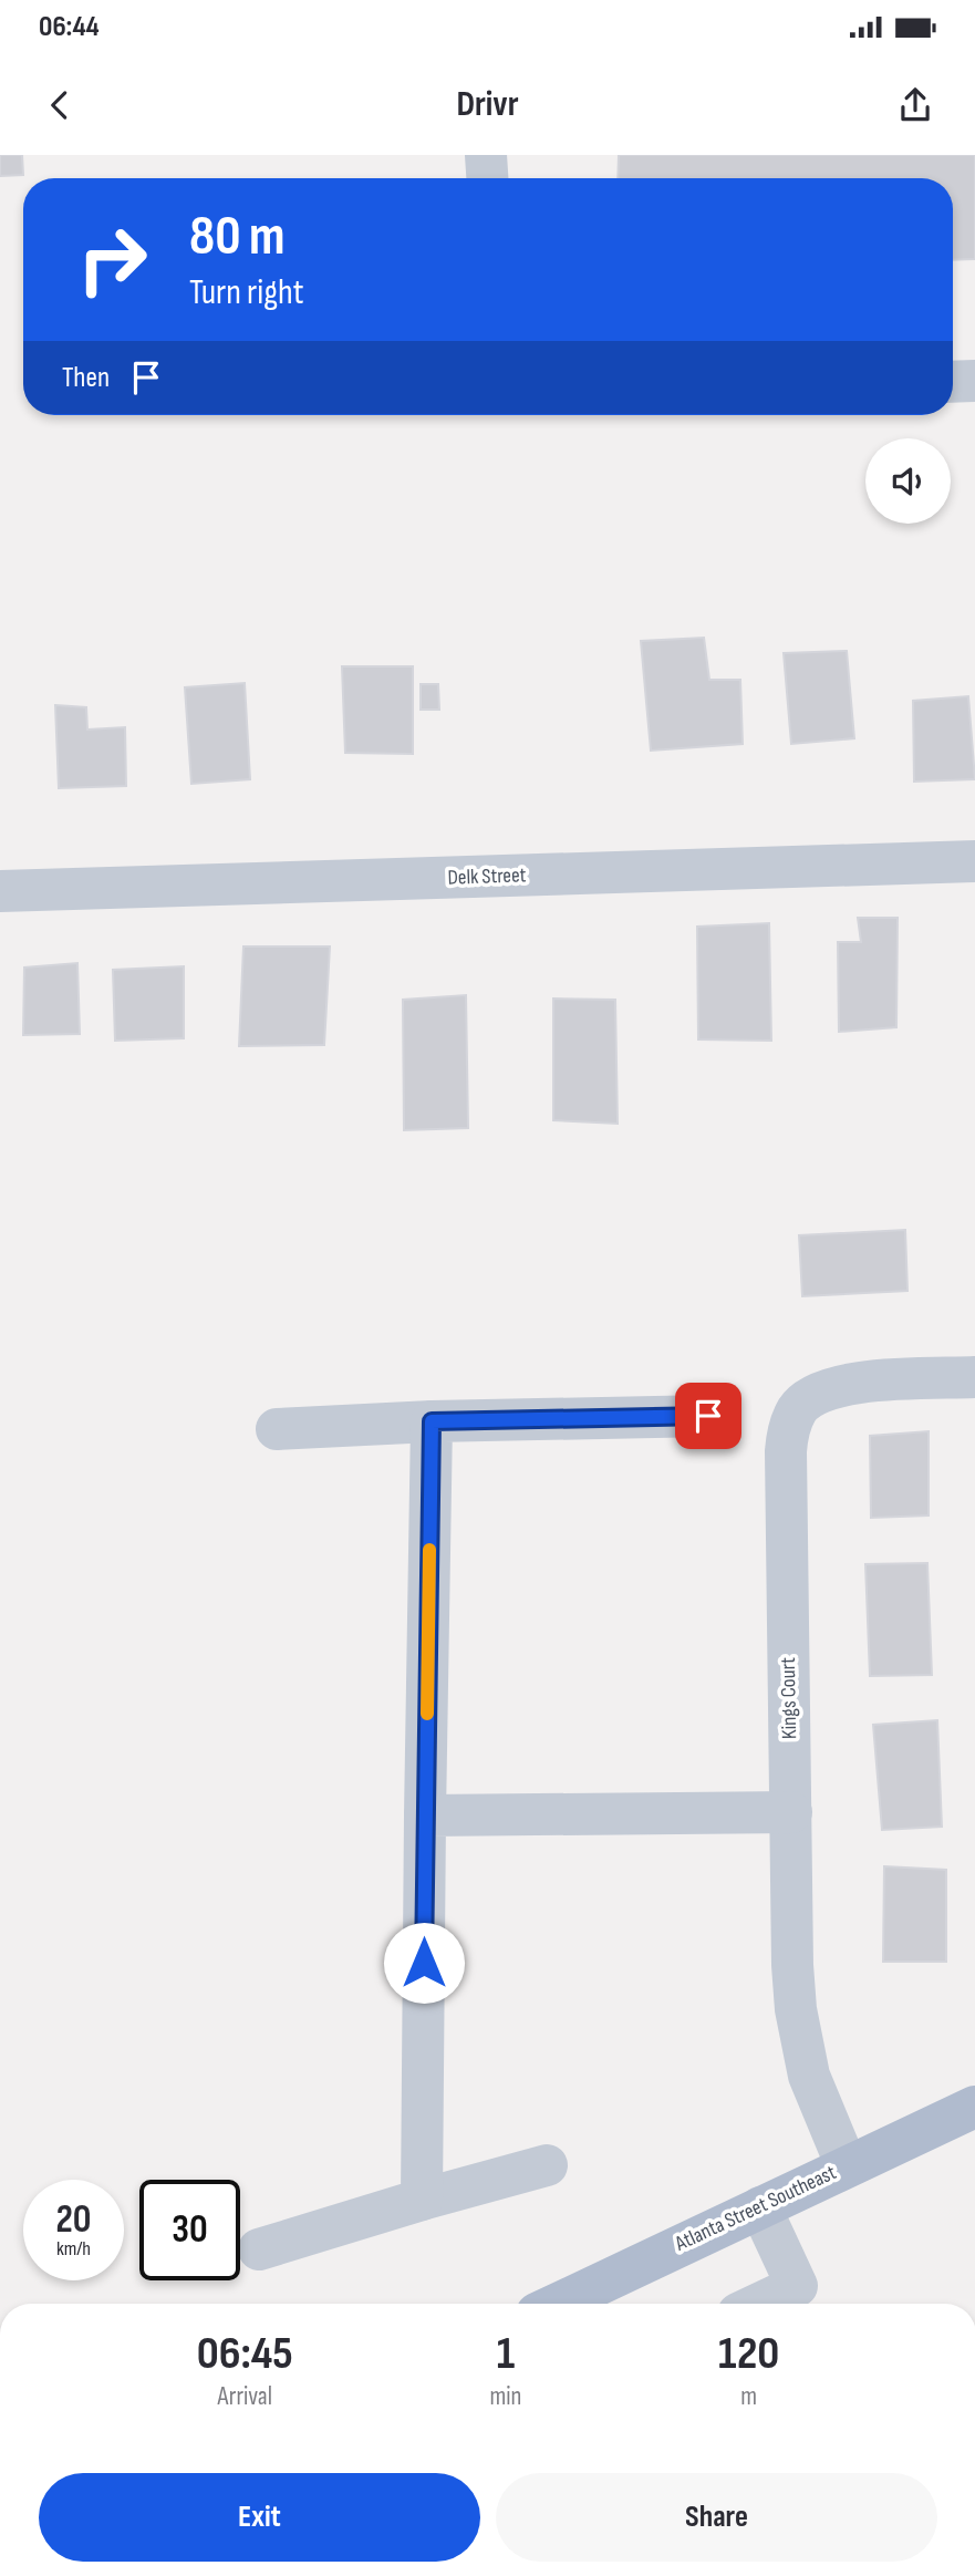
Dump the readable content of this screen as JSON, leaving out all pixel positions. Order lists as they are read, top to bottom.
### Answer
{
  "streets": {
    "main road": ["Atlanta Street Southeast"],
    "street": ["Delk Street", "Kings Court"]
  },
  "crossings": [
    ["Kings Court", "Atlanta Street Southeast"]
  ],
  "page": {
    "status": "06:44",
    "header": "Drivr",
    "turn": ["80 m", "Turn right"],
    "then": "Then",
    "speed": "20 km/h",
    "limit": "30",
    "eta": [
      "06:45",
      "Arrival",
      "1",
      "min",
      "120",
      "m"
    ],
    "buttons": ["Exit", "Share"]
  }
}
